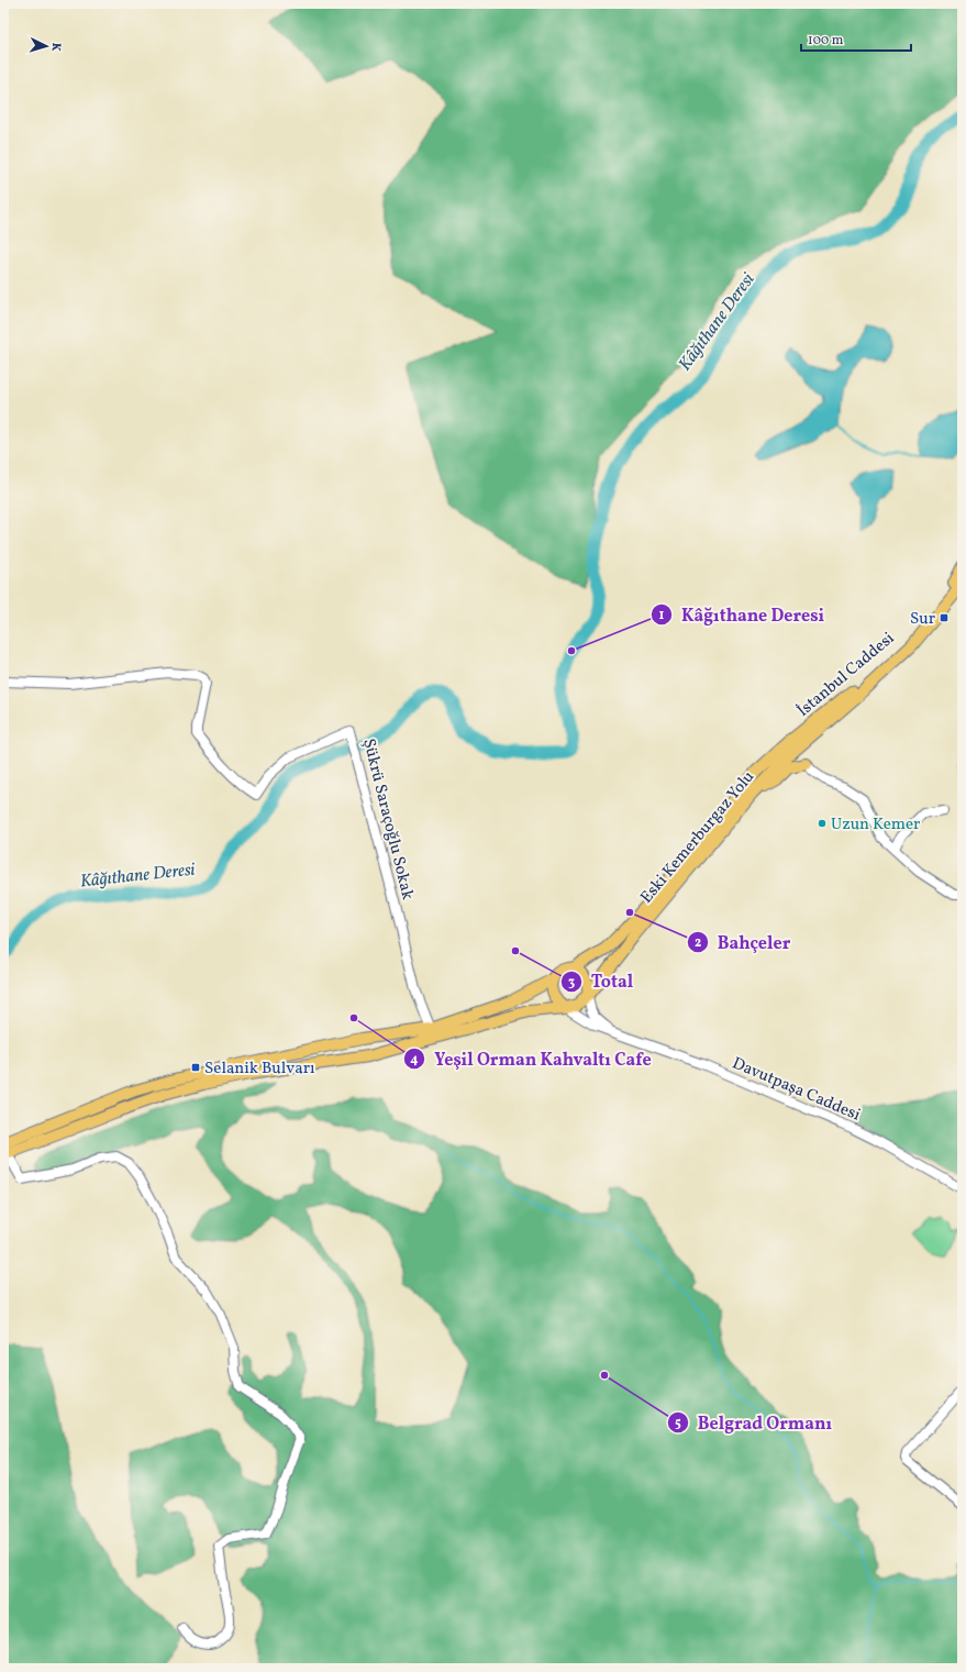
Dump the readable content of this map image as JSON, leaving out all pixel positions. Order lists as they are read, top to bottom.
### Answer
{
  "streets": {
    "main road": ["İstanbul Caddesi", "Eski Kemerburgaz Yolu"],
    "street": ["Şükrü Saraçoğlu Sokak", "Davutpaşa Caddesi"]
  },
  "crossings": [
    ["İstanbul Caddesi", "Eski Kemerburgaz Yolu"],
    ["Eski Kemerburgaz Yolu", "Davutpaşa Caddesi"]
  ],
  "water": ["Kâğıthane Deresi"],
  "places": {
    "transit": ["Sur", "Selanik Bulvarı"],
    "other": [
      "Kâğıthane Deresi",
      "Uzun Kemer",
      "Bahçeler",
      "Total",
      "Yeşil Orman Kahvaltı Cafe",
      "Belgrad Ormanı"
    ]
  },
  "scale_bar": "100 m",
  "north": "right"
}
